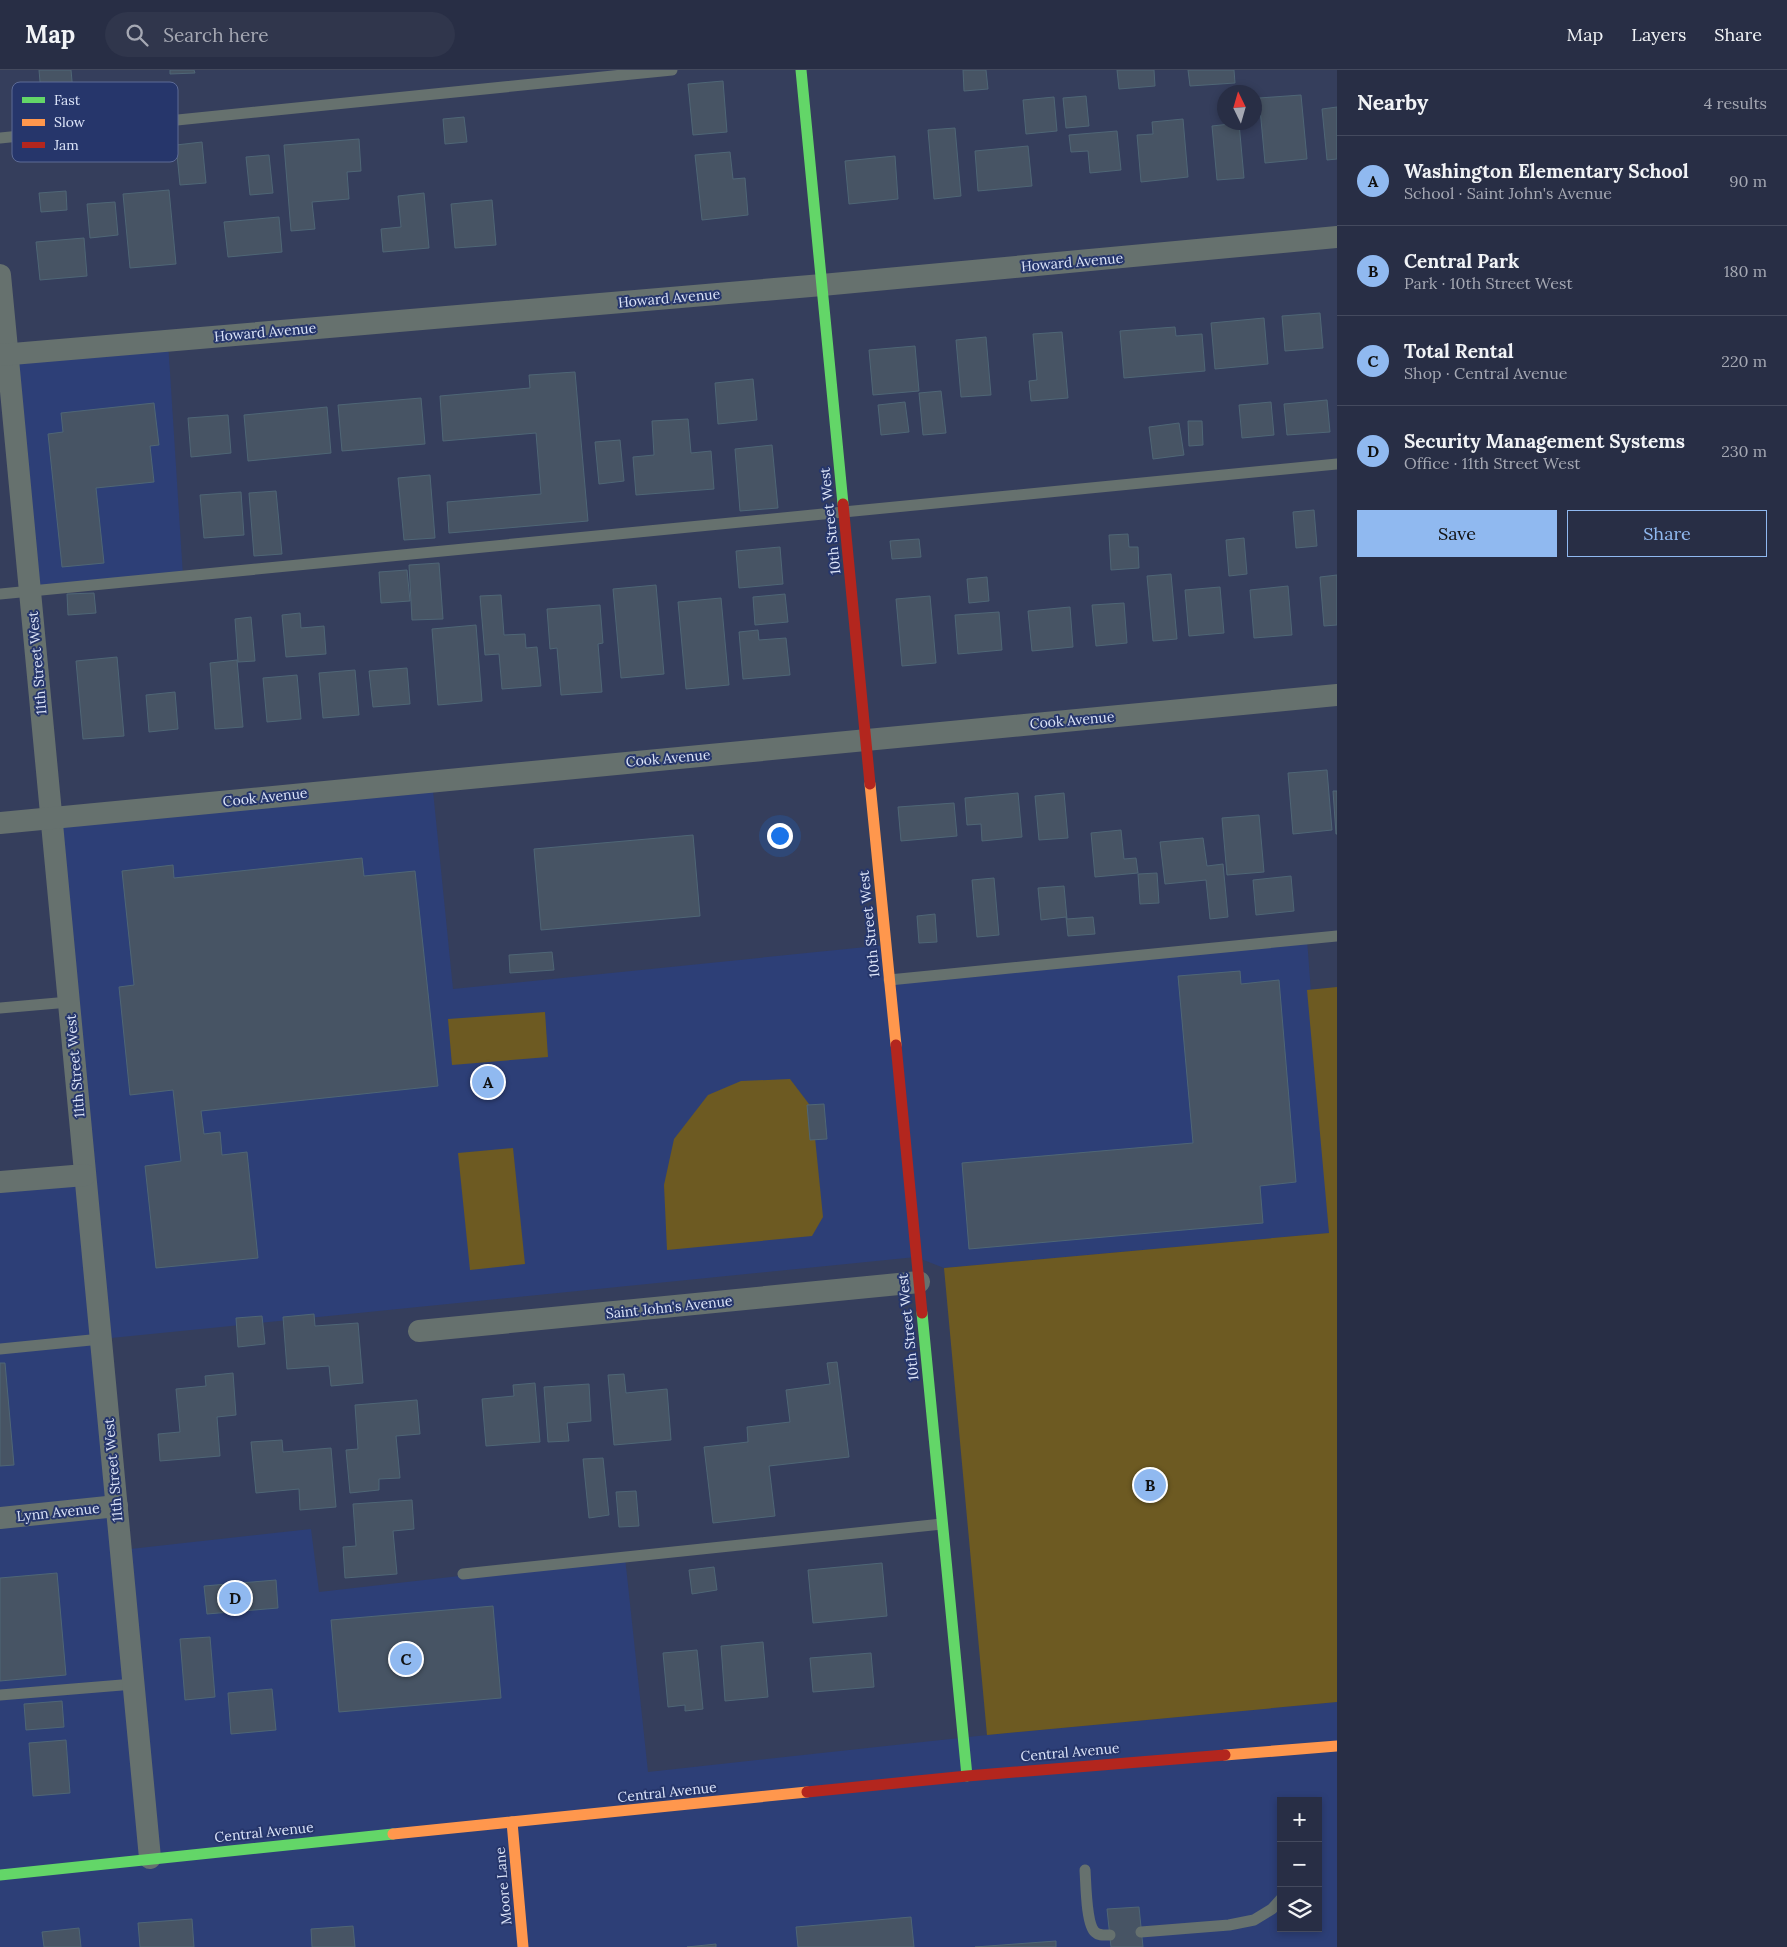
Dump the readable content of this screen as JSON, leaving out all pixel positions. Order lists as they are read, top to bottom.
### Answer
{
  "streets": {
    "street": [
      "Howard Avenue",
      "10th Street West",
      "11th Street West",
      "Cook Avenue",
      "Saint John's Avenue",
      "Lynn Avenue",
      "Central Avenue",
      "Moore Lane"
    ]
  },
  "crossings": [
    ["Howard Avenue", "10th Street West"],
    ["Howard Avenue", "11th Street West"],
    ["10th Street West", "Cook Avenue"],
    ["10th Street West", "Saint John's Avenue"],
    ["10th Street West", "Central Avenue"],
    ["11th Street West", "Cook Avenue"],
    ["11th Street West", "Lynn Avenue"],
    ["11th Street West", "Central Avenue"],
    ["Central Avenue", "Moore Lane"]
  ],
  "legend": ["Fast", "Slow", "Jam"],
  "north": "top",
  "page": {
    "header": "Map",
    "search": "Search here",
    "nav": ["Map", "Layers", "Share"],
    "heading": ["Nearby", "4 results"],
    "list": [
      {
        "mark": "A",
        "name": "Washington Elementary School",
        "note": "School · Saint John's Avenue",
        "value": "90 m"
      },
      {
        "mark": "B",
        "name": "Central Park",
        "note": "Park · 10th Street West",
        "value": "180 m"
      },
      {
        "mark": "C",
        "name": "Total Rental",
        "note": "Shop · Central Avenue",
        "value": "220 m"
      },
      {
        "mark": "D",
        "name": "Security Management Systems",
        "note": "Office · 11th Street West",
        "value": "230 m"
      }
    ],
    "buttons": ["Save", "Share"],
    "pins": [
      "A",
      "B",
      "D",
      "C"
    ],
    "map_buttons": ["+", "−"]
  }
}
